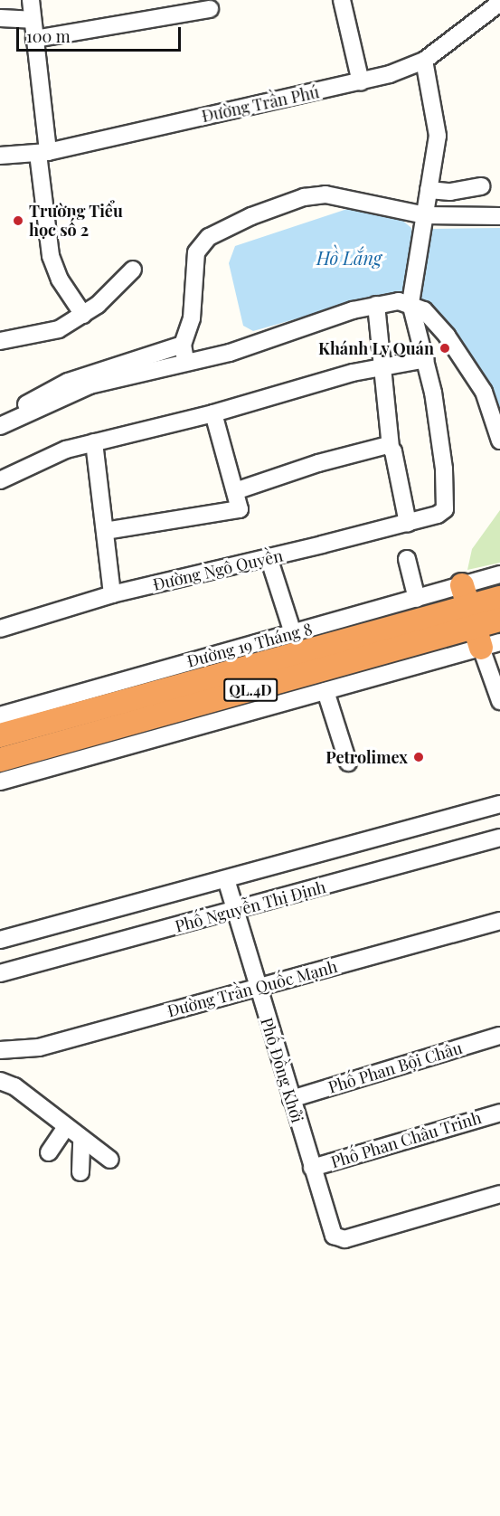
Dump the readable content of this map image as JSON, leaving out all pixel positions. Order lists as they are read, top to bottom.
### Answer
{
  "streets": {
    "highway": ["Đường 19 Tháng 8", "QL.4D"],
    "street": [
      "Đường Trần Phú",
      "Đường Ngô Quyền",
      "Phố Nguyễn Thị Định",
      "Đường Trần Quốc Mạnh",
      "Phố Phan Bội Châu",
      "Phố Đồng Khởi",
      "Phố Phan Châu Trinh"
    ]
  },
  "crossings": [
    ["Phố Nguyễn Thị Định", "Phố Đồng Khởi"],
    ["Đường Trần Quốc Mạnh", "Phố Đồng Khởi"],
    ["Phố Phan Bội Châu", "Phố Đồng Khởi"],
    ["Phố Đồng Khởi", "Phố Phan Châu Trinh"]
  ],
  "water": ["Hồ Lắng"],
  "places": ["Trường Tiểu học số 2", "Khánh Ly Quán", "Petrolimex"],
  "scale_bar": "100 m"
}
